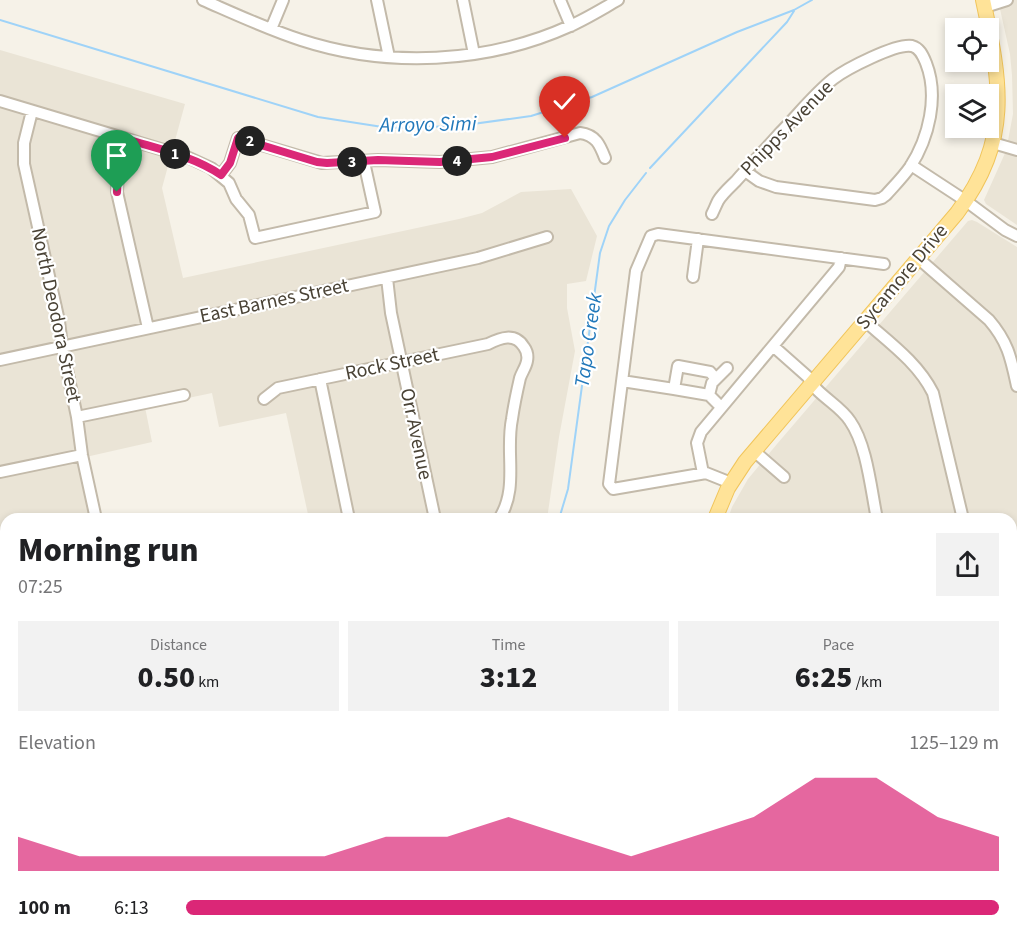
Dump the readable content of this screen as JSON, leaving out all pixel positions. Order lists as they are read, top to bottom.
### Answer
{
  "streets": {
    "main road": ["Sycamore Drive"],
    "street": [
      "Phipps Avenue",
      "East Barnes Street",
      "North Deodora Street",
      "Rock Street",
      "Orr Avenue"
    ]
  },
  "crossings": [
    ["East Barnes Street", "North Deodora Street"],
    ["East Barnes Street", "Orr Avenue"],
    ["Rock Street", "Orr Avenue"]
  ],
  "water": ["Arroyo Simi", "Tapo Creek"],
  "page": {
    "pins": [
      "2",
      "1",
      "4",
      "3"
    ],
    "heading": ["Morning run", "07:25"],
    "stats": [
      ["Distance", "0.50 km"],
      ["Time", "3:12"],
      ["Pace", "6:25 /km"]
    ],
    "chart": ["Elevation", "125–129 m"],
    "list": [
      {
        "name": "100 m",
        "note": "6:13"
      }
    ]
  }
}
